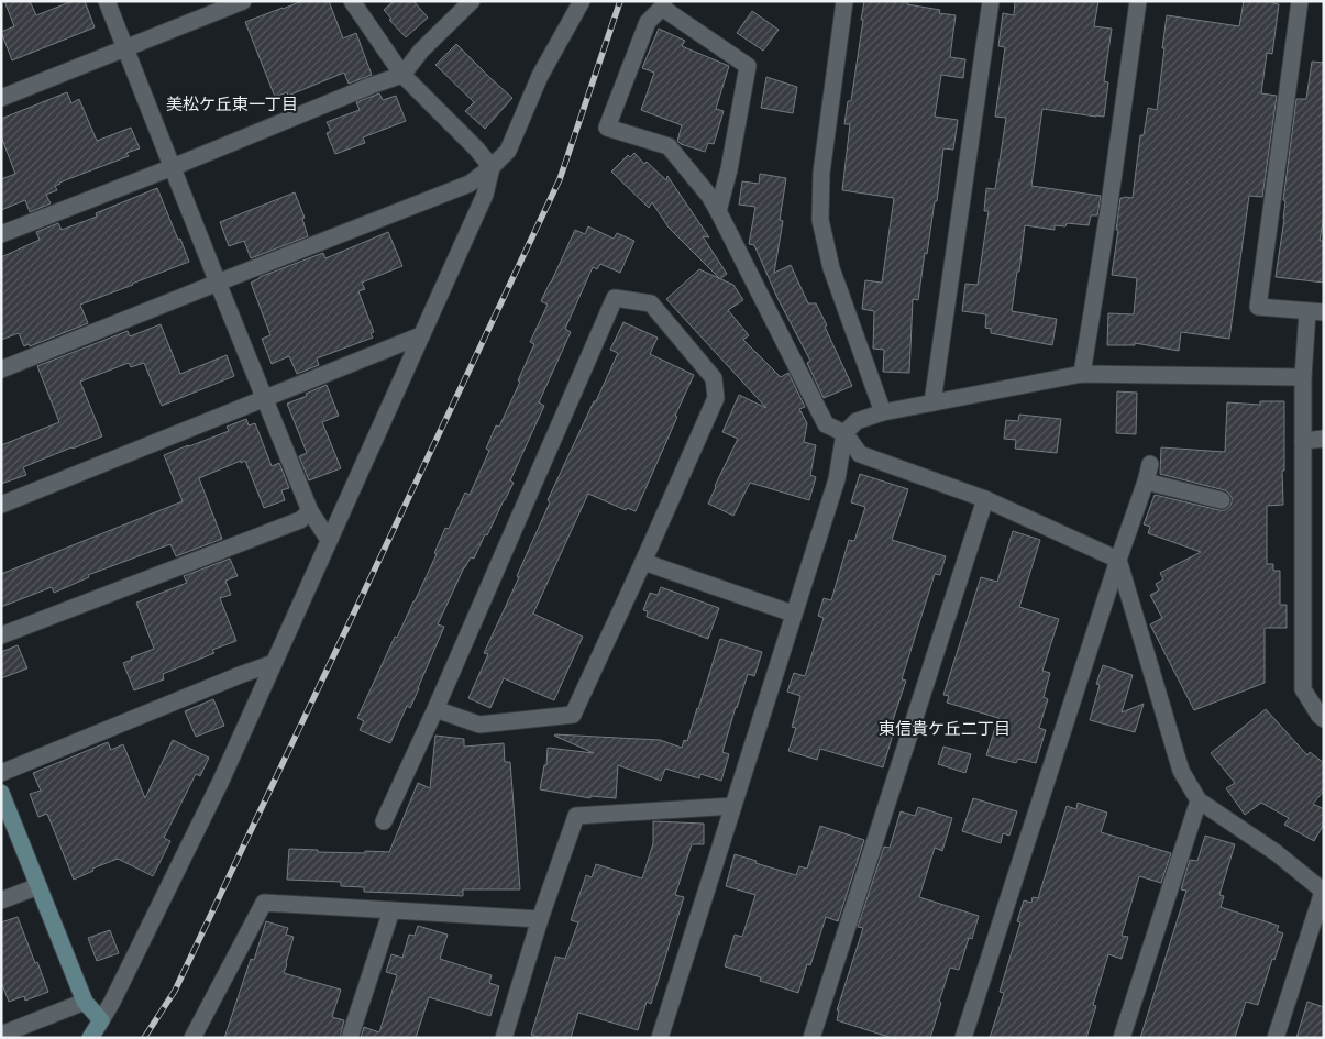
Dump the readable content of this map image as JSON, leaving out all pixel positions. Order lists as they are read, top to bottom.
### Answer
{
  "districts": ["美松ケ丘東一丁目", "東信貴ケ丘二丁目"]
}
